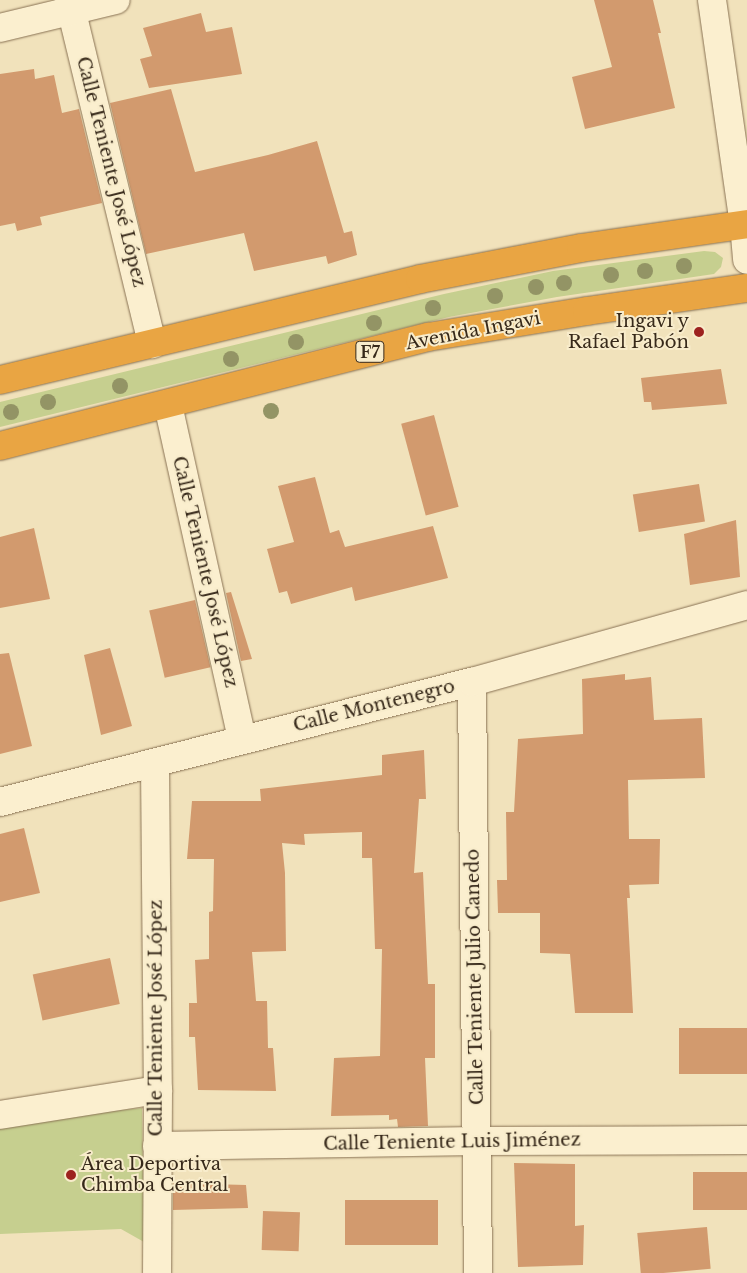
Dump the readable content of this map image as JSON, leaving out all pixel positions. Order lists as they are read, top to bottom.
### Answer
{
  "streets": {
    "highway": ["Avenida Ingavi", "F7"],
    "street": [
      "Calle Teniente José López",
      "Calle Montenegro",
      "Calle Teniente Julio Canedo",
      "Calle Teniente Luis Jiménez"
    ]
  },
  "crossings": [
    ["Calle Teniente José López", "Avenida Ingavi"],
    ["Calle Teniente José López", "Calle Montenegro"],
    ["Calle Teniente José López", "Calle Teniente Luis Jiménez"],
    ["Calle Montenegro", "Calle Teniente Julio Canedo"],
    ["Calle Teniente Julio Canedo", "Calle Teniente Luis Jiménez"]
  ],
  "places": ["Ingavi y Rafael Pabón", "Área Deportiva Chimba Central"]
}
